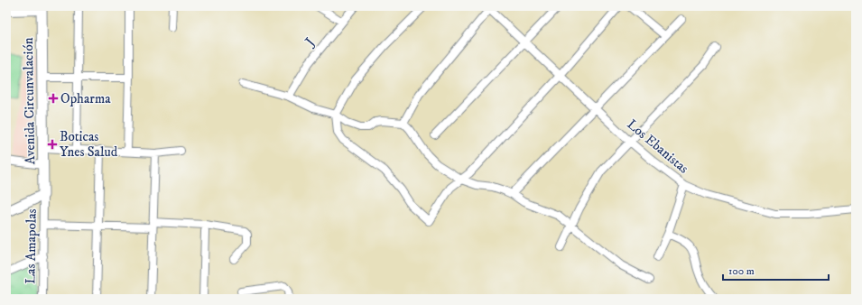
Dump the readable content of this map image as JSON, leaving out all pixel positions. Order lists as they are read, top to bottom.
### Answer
{
  "streets": {
    "street": [
      "J",
      "Avenida Circunvalación",
      "Los Ebanistas",
      "Las Amapolas"
    ]
  },
  "crossings": [
    ["Avenida Circunvalación", "Las Amapolas"]
  ],
  "places": {
    "health": ["Opharma", "Boticas Ynes Salud"]
  },
  "scale_bar": "100 m"
}
